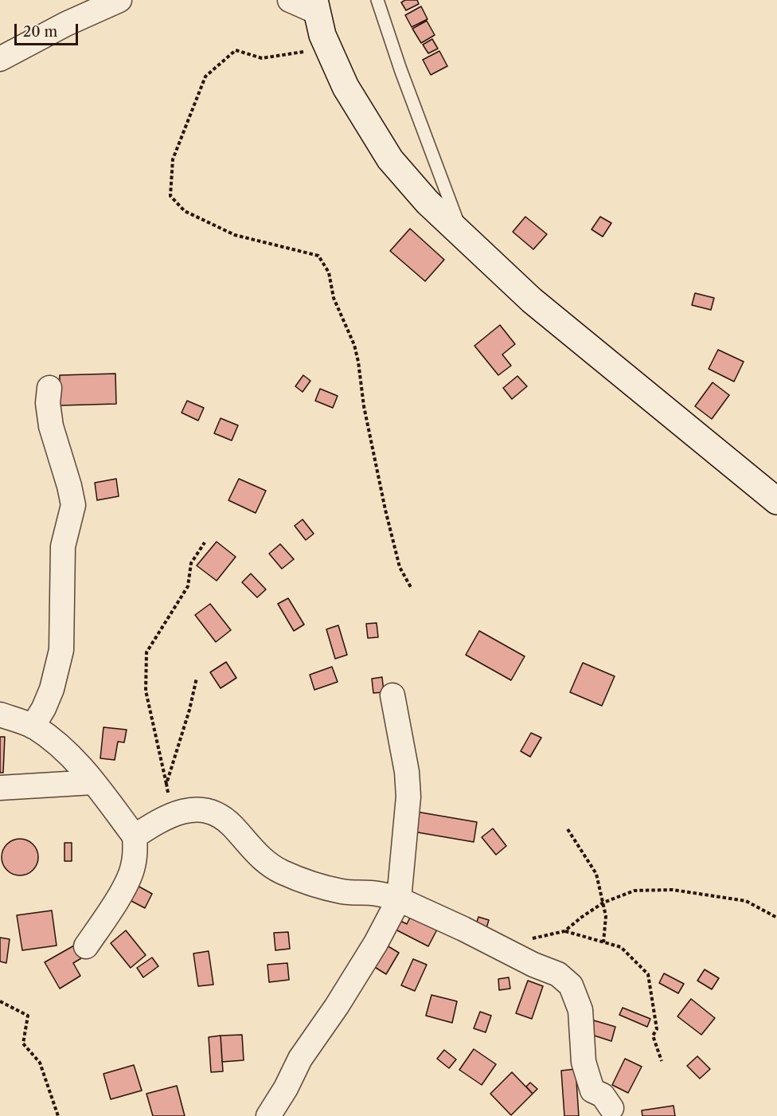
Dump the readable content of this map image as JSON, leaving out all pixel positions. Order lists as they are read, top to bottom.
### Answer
{
  "scale_bar": "20 m"
}
